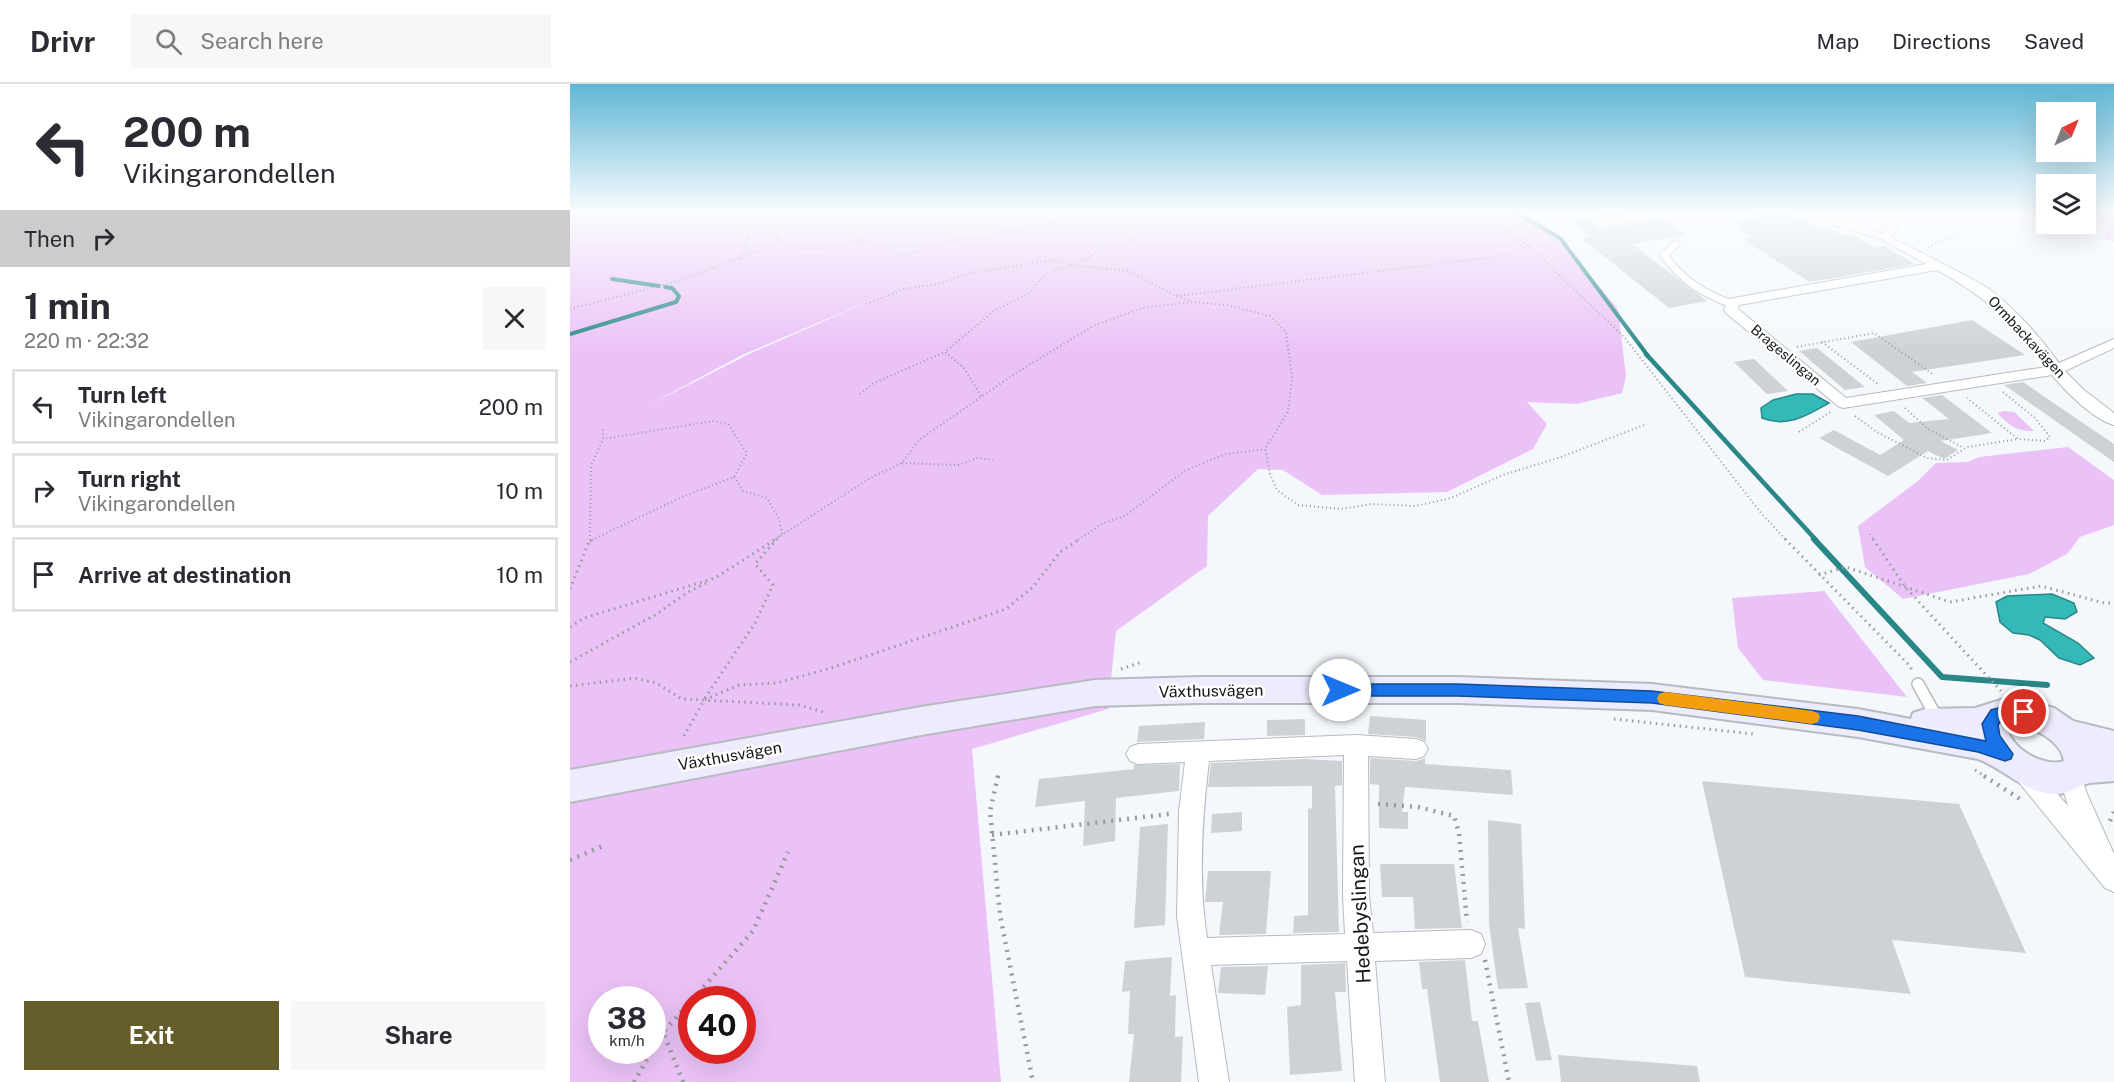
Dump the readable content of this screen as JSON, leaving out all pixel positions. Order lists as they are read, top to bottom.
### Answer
{
  "streets": {
    "street": [
      "Ormbackavägen",
      "Brageslingan",
      "Växthusvägen",
      "Hedebyslingan"
    ]
  },
  "crossings": [
    ["Ormbackavägen", "Brageslingan"]
  ],
  "north": "top right",
  "page": {
    "header": "Drivr",
    "search": "Search here",
    "nav": ["Map", "Directions", "Saved"],
    "turn": ["200 m", "Vikingarondellen"],
    "then": "Then",
    "heading": ["1 min", "220 m · 22:32"],
    "list": [
      {
        "name": "Turn left",
        "note": "Vikingarondellen",
        "value": "200 m"
      },
      {
        "name": "Turn right",
        "note": "Vikingarondellen",
        "value": "10 m"
      },
      {
        "name": "Arrive at destination",
        "value": "10 m"
      }
    ],
    "speed": "38 km/h",
    "limit": "40",
    "buttons": ["Exit", "Share"]
  }
}
